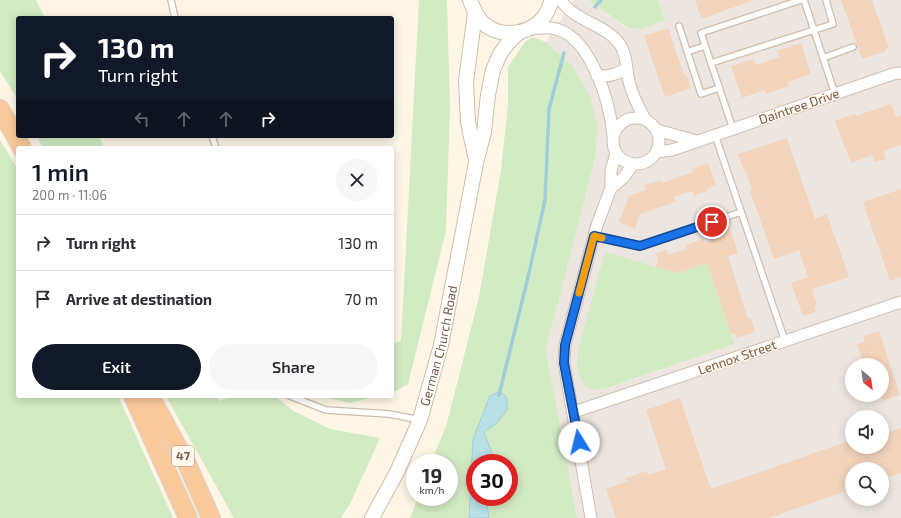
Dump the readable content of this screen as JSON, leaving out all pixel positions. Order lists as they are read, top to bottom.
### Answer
{
  "streets": {
    "highway": ["47"],
    "street": ["Daintree Drive", "German Church Road", "Lennox Street"]
  },
  "north": "bottom right",
  "page": {
    "turn": ["130 m", "Turn right"],
    "heading": ["1 min", "200 m · 11:06"],
    "list": [
      {
        "name": "Turn right",
        "value": "130 m"
      },
      {
        "name": "Arrive at destination",
        "value": "70 m"
      }
    ],
    "buttons": ["Exit", "Share"],
    "speed": "19 km/h",
    "limit": "30"
  }
}
